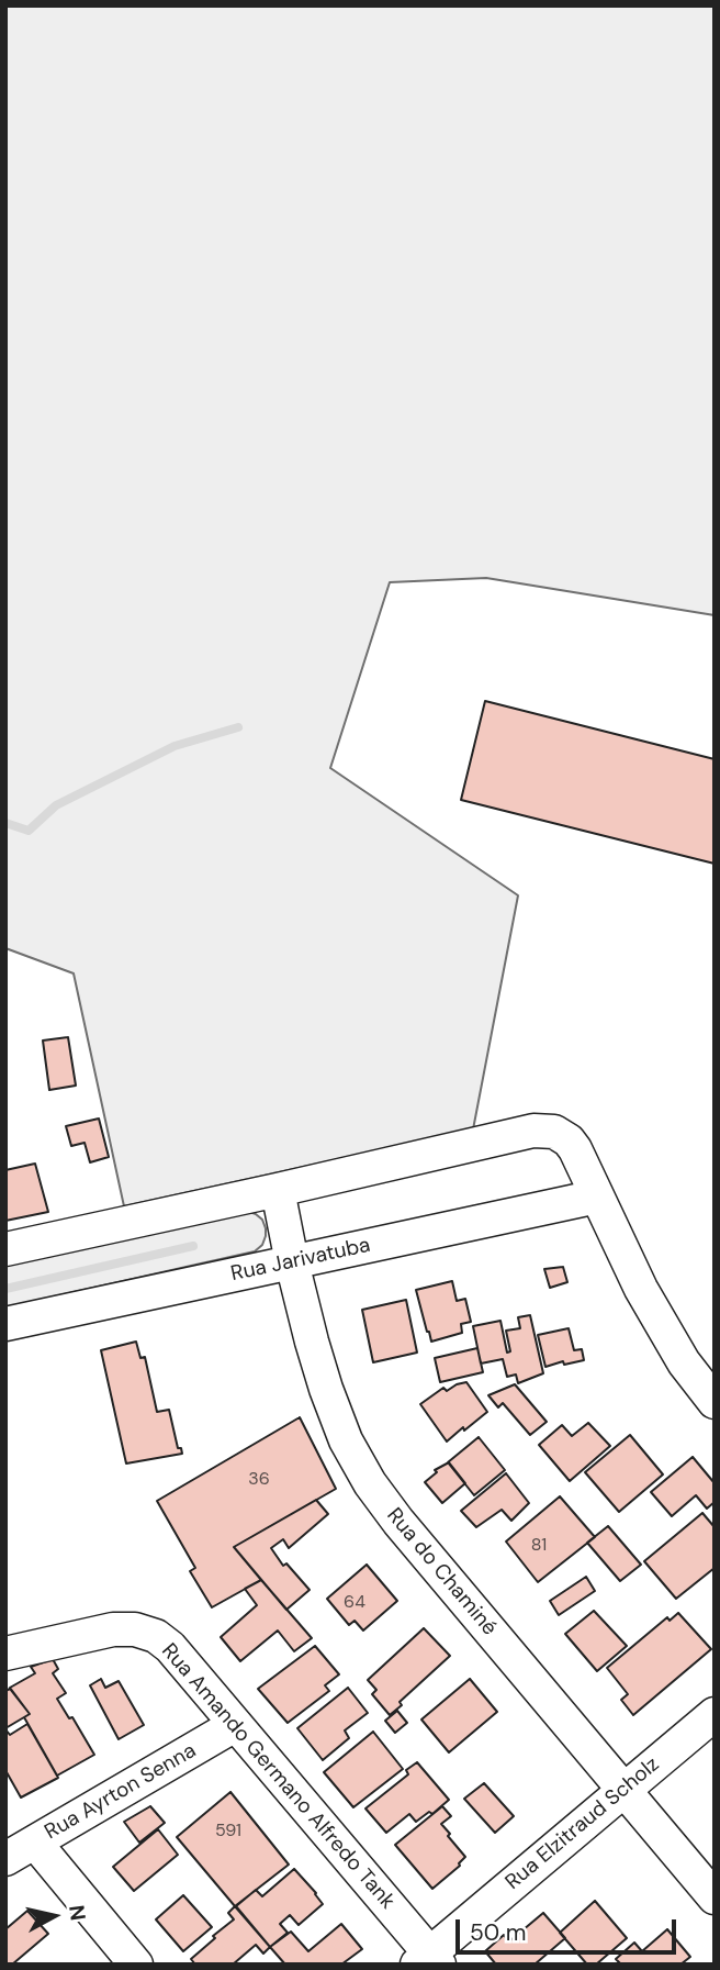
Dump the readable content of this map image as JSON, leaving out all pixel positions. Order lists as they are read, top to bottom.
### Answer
{
  "streets": {
    "street": [
      "Rua Jarivatuba",
      "Rua do Chaminé",
      "Rua Amando Germano Alfredo Tank",
      "Rua Ayrton Senna",
      "Rua Elzitraud Scholz"
    ]
  },
  "crossings": [
    ["Rua Jarivatuba", "Rua do Chaminé"],
    ["Rua do Chaminé", "Rua Elzitraud Scholz"],
    ["Rua Amando Germano Alfredo Tank", "Rua Ayrton Senna"],
    ["Rua Amando Germano Alfredo Tank", "Rua Elzitraud Scholz"]
  ],
  "house_numbers": [
    "36",
    "81",
    "64",
    "591"
  ],
  "scale_bar": "50 m",
  "north": "right"
}
